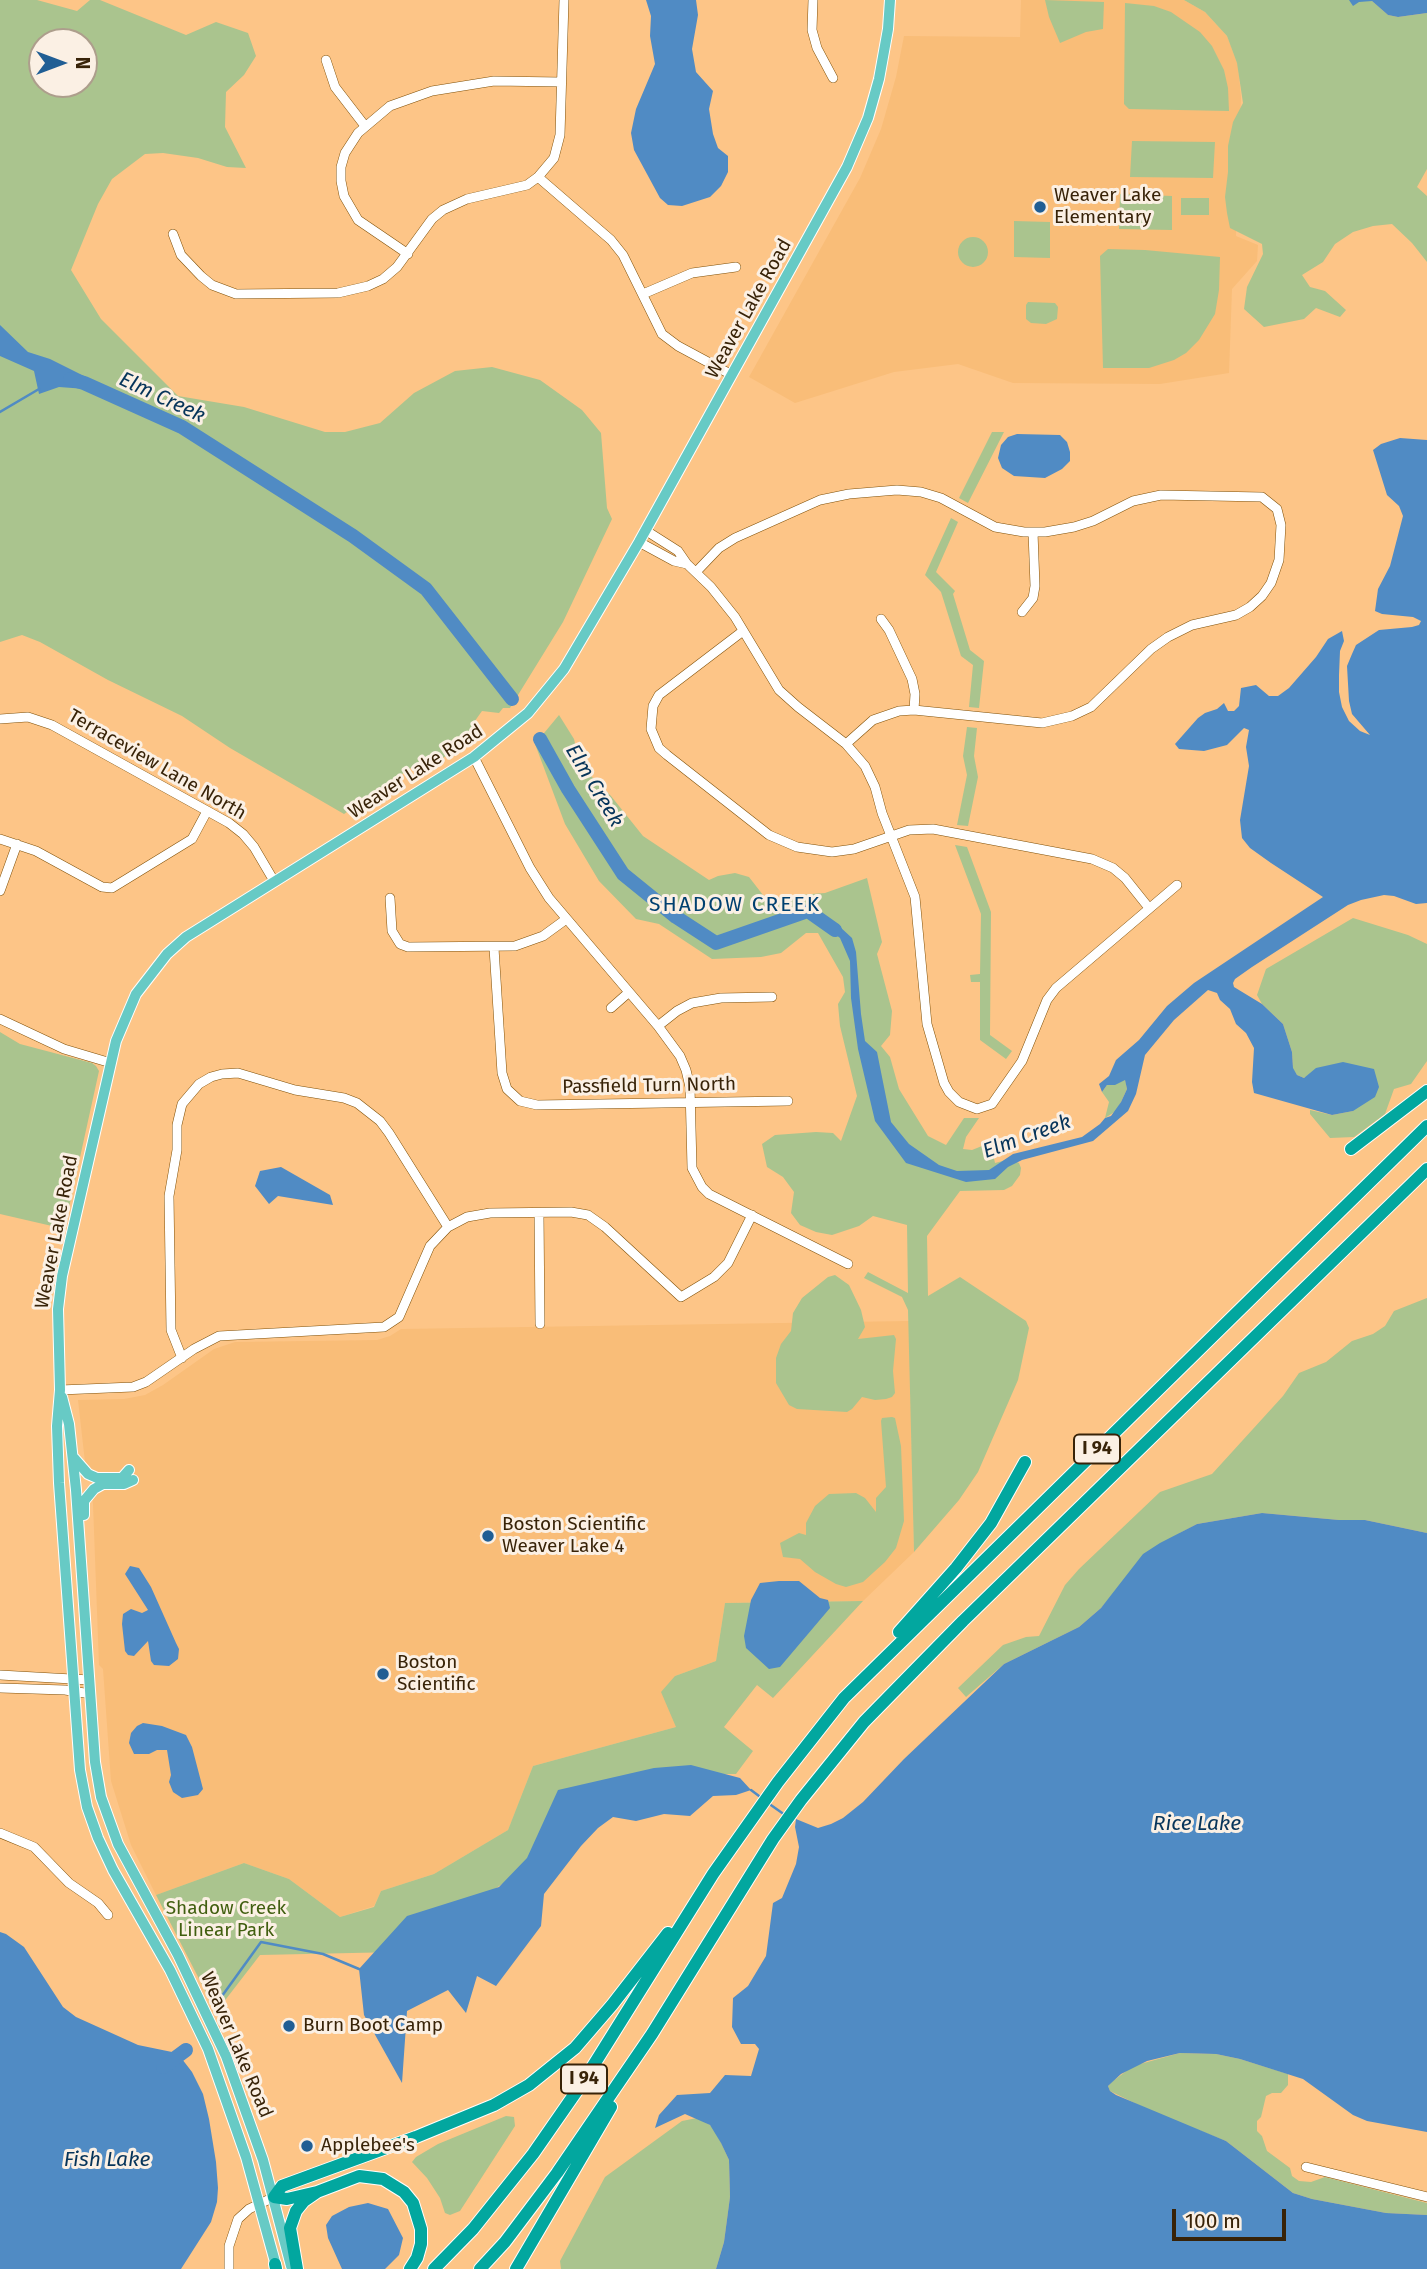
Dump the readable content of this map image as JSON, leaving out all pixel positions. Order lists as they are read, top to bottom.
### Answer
{
  "streets": {
    "highway": ["I 94"],
    "main road": ["Weaver Lake Road"],
    "street": ["Terraceview Lane North", "Passfield Turn North"]
  },
  "crossings": [
    ["Weaver Lake Road", "Terraceview Lane North"]
  ],
  "districts": ["SHADOW CREEK"],
  "water": ["Elm Creek", "Rice Lake", "Fish Lake"],
  "parks": ["Shadow Creek Linear Park"],
  "places": [
    "Weaver Lake Elementary",
    "Boston Scientific Weaver Lake 4",
    "Boston Scientific",
    "Burn Boot Camp",
    "Applebee's"
  ],
  "scale_bar": "100 m",
  "north": "right"
}
